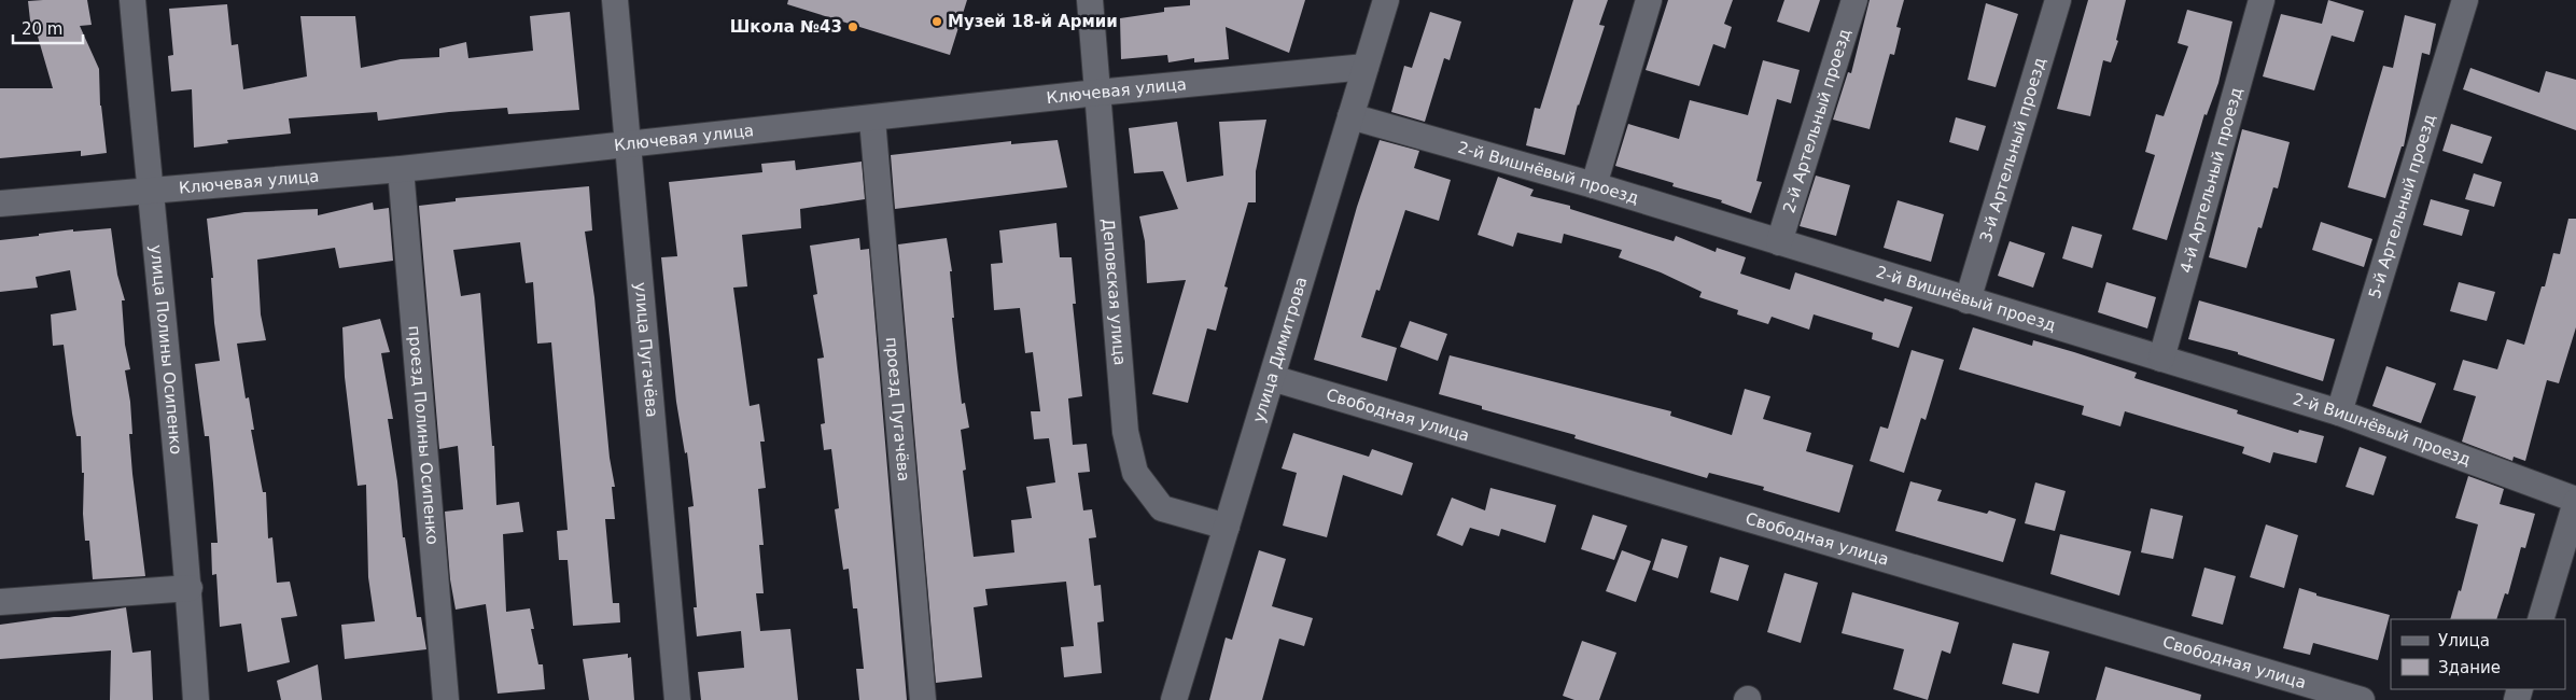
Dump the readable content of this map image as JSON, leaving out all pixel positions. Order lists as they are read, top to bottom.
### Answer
{
  "streets": {
    "street": [
      "Ключевая улица",
      "2-й Артельный проезд",
      "3-й Артельный проезд",
      "2-й Вишнёвый проезд",
      "4-й Артельный проезд",
      "5-й Артельный проезд",
      "Деповская улица",
      "улица Полины Осипенко",
      "улица Пугачёва",
      "улица Димитрова",
      "проезд Пугачёва",
      "Свободная улица",
      "проезд Полины Осипенко"
    ]
  },
  "crossings": [
    ["Ключевая улица", "Деповская улица"],
    ["Ключевая улица", "улица Полины Осипенко"],
    ["Ключевая улица", "улица Пугачёва"],
    ["Ключевая улица", "улица Димитрова"],
    ["Ключевая улица", "проезд Пугачёва"],
    ["Ключевая улица", "проезд Полины Осипенко"],
    ["2-й Артельный проезд", "2-й Вишнёвый проезд"],
    ["3-й Артельный проезд", "2-й Вишнёвый проезд"],
    ["2-й Вишнёвый проезд", "4-й Артельный проезд"],
    ["2-й Вишнёвый проезд", "5-й Артельный проезд"],
    ["2-й Вишнёвый проезд", "улица Димитрова"],
    ["Деповская улица", "улица Димитрова"],
    ["улица Димитрова", "Свободная улица"]
  ],
  "places": ["Музей 18-й Армии", "Школа №43"],
  "legend": ["Улица", "Здание"],
  "scale_bar": "20 m"
}
